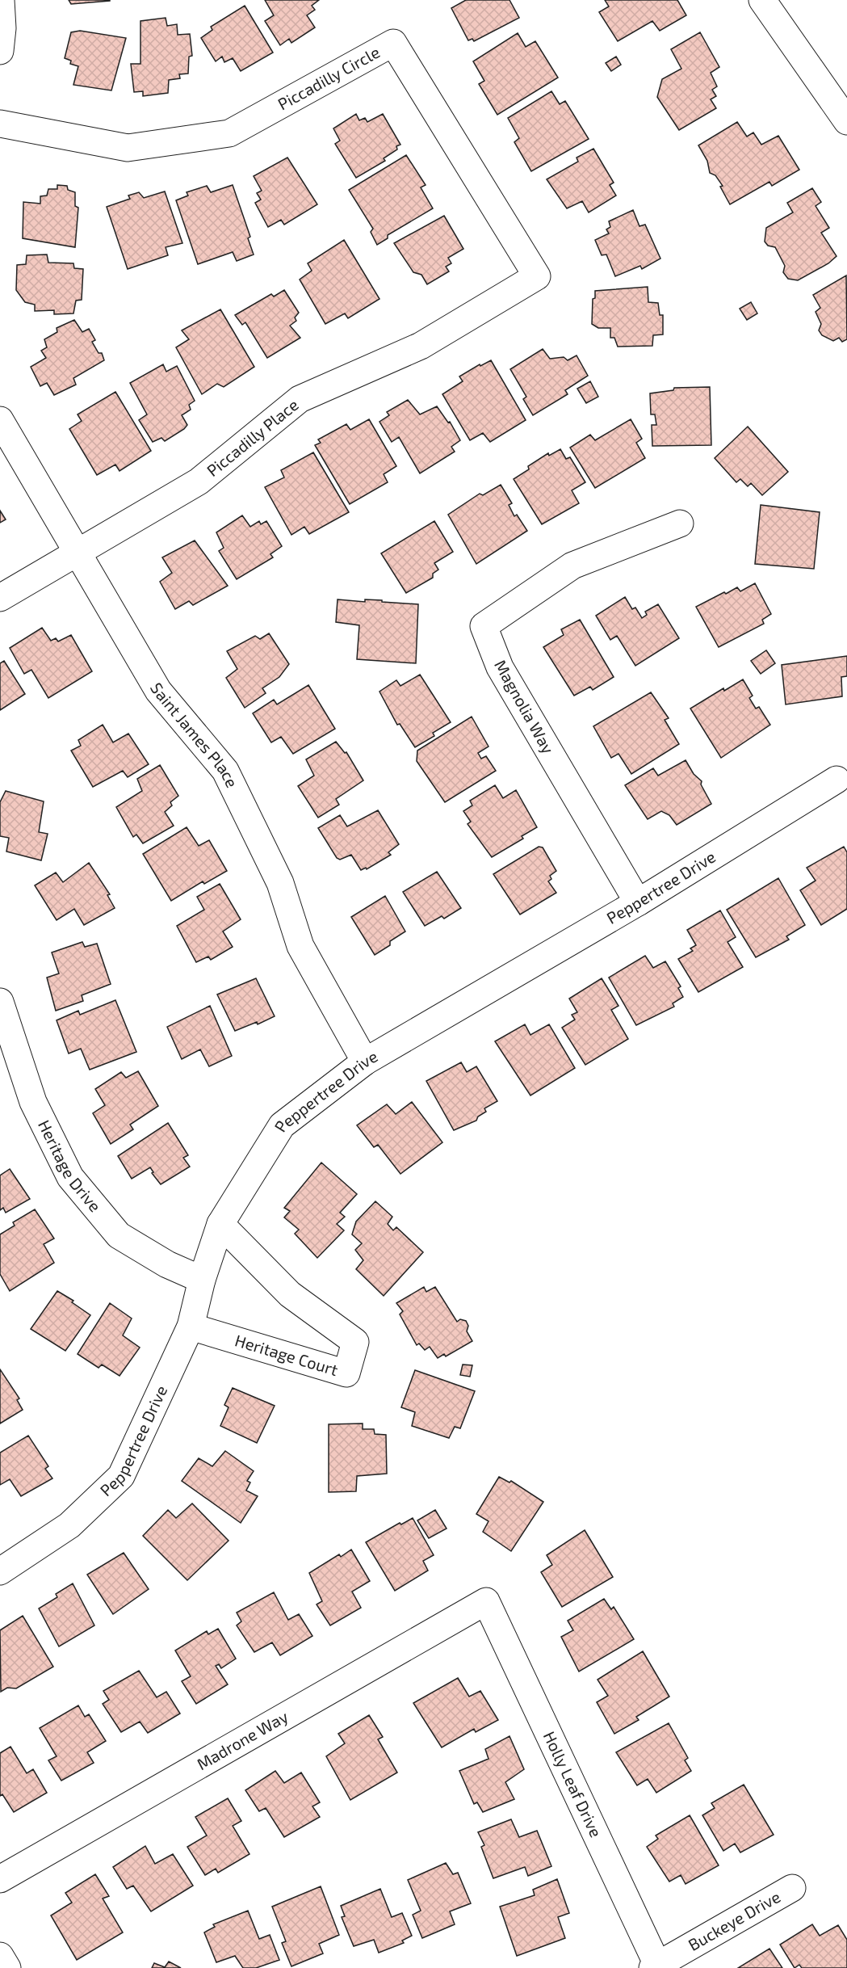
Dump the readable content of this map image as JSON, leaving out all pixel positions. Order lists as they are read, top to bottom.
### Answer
{
  "streets": {
    "street": [
      "Piccadilly Circle",
      "Piccadilly Place",
      "Magnolia Way",
      "Saint James Place",
      "Peppertree Drive",
      "Heritage Drive",
      "Heritage Court",
      "Madrone Way",
      "Holly Leaf Drive",
      "Buckeye Drive"
    ]
  },
  "crossings": [
    ["Piccadilly Circle", "Piccadilly Place"],
    ["Piccadilly Place", "Saint James Place"],
    ["Magnolia Way", "Peppertree Drive"],
    ["Saint James Place", "Peppertree Drive"],
    ["Peppertree Drive", "Heritage Drive"],
    ["Peppertree Drive", "Heritage Court"],
    ["Madrone Way", "Holly Leaf Drive"],
    ["Holly Leaf Drive", "Buckeye Drive"]
  ]
}
